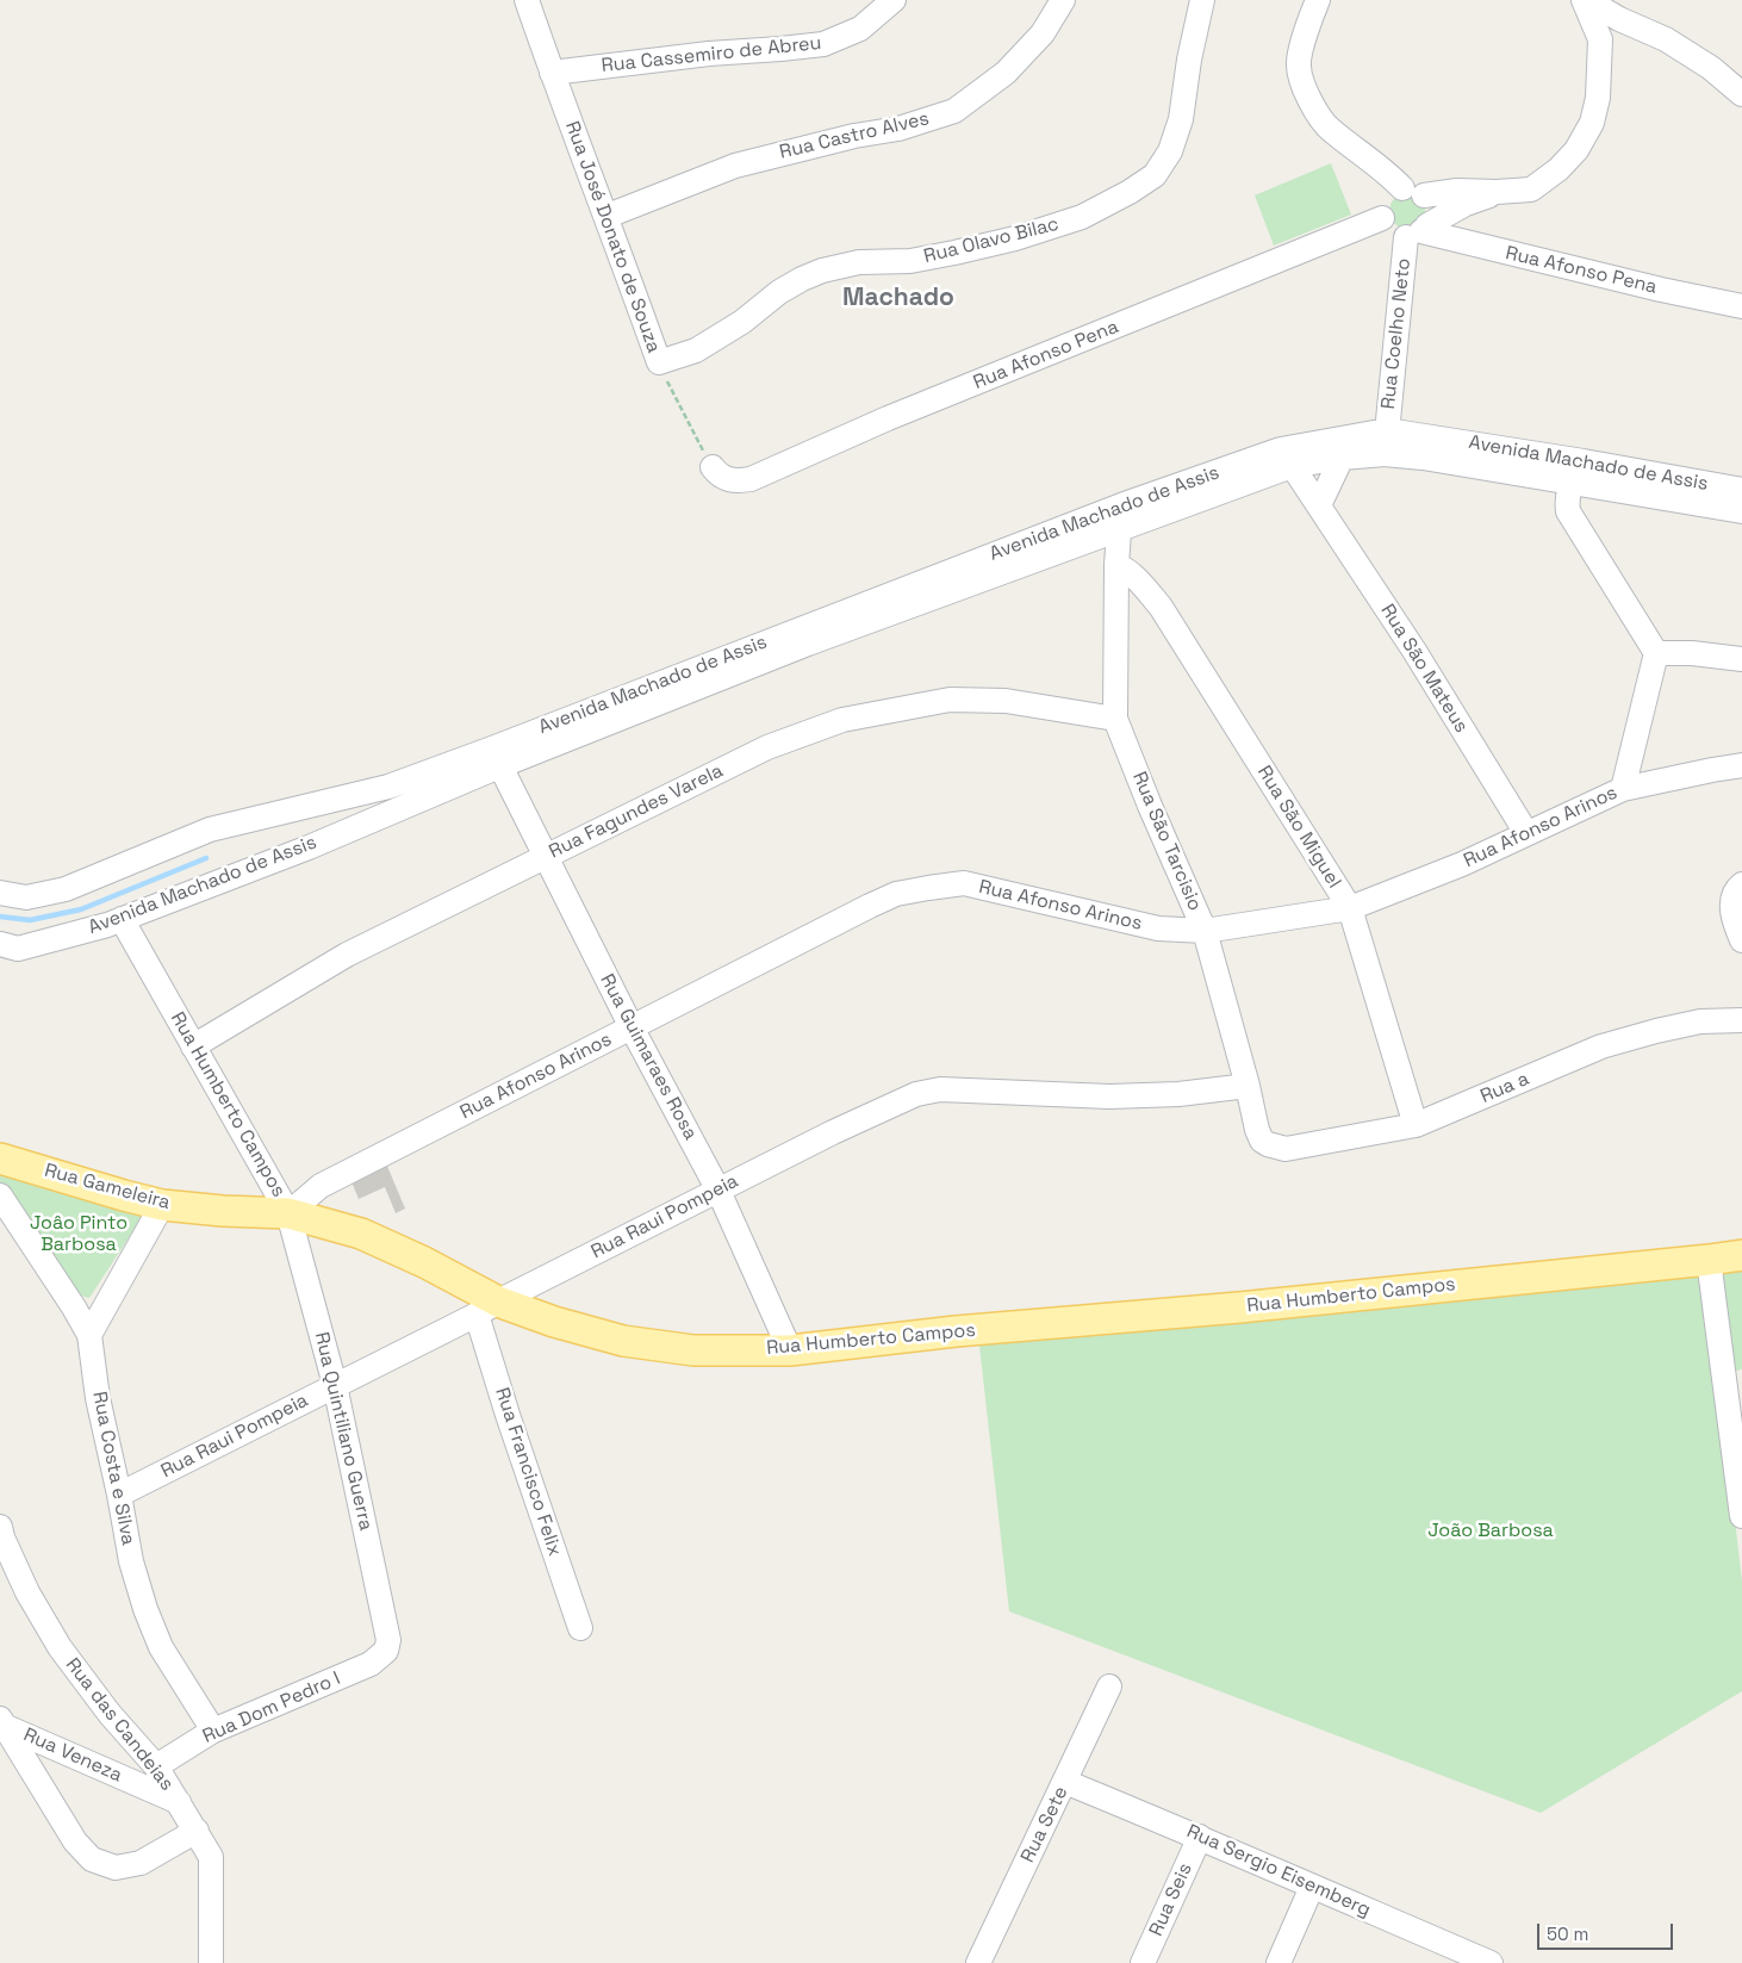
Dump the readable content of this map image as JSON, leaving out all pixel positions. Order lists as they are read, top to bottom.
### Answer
{
  "streets": {
    "main road": ["Rua Humberto Campos", "Rua Gameleira"],
    "street": [
      "Rua Cassemiro de Abreu",
      "Rua Castro Alves",
      "Rua José Donato de Souza",
      "Rua Olavo Bilac",
      "Rua Afonso Pena",
      "Rua Coelho Neto",
      "Avenida Machado de Assis",
      "Rua São Mateus",
      "Rua Fagundes Varela",
      "Rua São Miguel",
      "Rua Afonso Arinos",
      "Rua São Tarcisio",
      "Rua Guimaraes Rosa",
      "Rua a",
      "Rua Raui Pompeia",
      "Rua Quintiliano Guerra",
      "Rua Costa e Silva",
      "Rua Francisco Felix",
      "Rua Dom Pedro I",
      "Rua das Candeias",
      "Rua Veneza",
      "Rua Sete",
      "Rua Sergio Eisemberg",
      "Rua Seis"
    ]
  },
  "crossings": [
    ["Rua Cassemiro de Abreu", "Rua José Donato de Souza"],
    ["Rua Castro Alves", "Rua José Donato de Souza"],
    ["Rua José Donato de Souza", "Rua Olavo Bilac"],
    ["Rua José Donato de Souza", "Rua Afonso Pena"],
    ["Rua Afonso Pena", "Rua Coelho Neto"],
    ["Rua Coelho Neto", "Avenida Machado de Assis"],
    ["Avenida Machado de Assis", "Rua São Mateus"],
    ["Avenida Machado de Assis", "Rua São Tarcisio"],
    ["Avenida Machado de Assis", "Rua Guimaraes Rosa"],
    ["Avenida Machado de Assis", "Rua Humberto Campos"],
    ["Rua São Mateus", "Rua Afonso Arinos"],
    ["Rua Fagundes Varela", "Rua São Tarcisio"],
    ["Rua Fagundes Varela", "Rua Guimaraes Rosa"],
    ["Rua Fagundes Varela", "Rua Humberto Campos"],
    ["Rua São Miguel", "Rua Afonso Arinos"],
    ["Rua São Miguel", "Rua São Tarcisio"],
    ["Rua São Miguel", "Rua a"],
    ["Rua Afonso Arinos", "Rua São Tarcisio"],
    ["Rua Afonso Arinos", "Rua Guimaraes Rosa"],
    ["Rua Afonso Arinos", "Rua Humberto Campos"],
    ["Rua Afonso Arinos", "Rua Gameleira"],
    ["Rua Afonso Arinos", "Rua Quintiliano Guerra"],
    ["Rua São Tarcisio", "Rua a"],
    ["Rua São Tarcisio", "Rua Raui Pompeia"],
    ["Rua Guimaraes Rosa", "Rua Humberto Campos"],
    ["Rua Guimaraes Rosa", "Rua Raui Pompeia"],
    ["Rua Humberto Campos", "Rua Gameleira"],
    ["Rua Humberto Campos", "Rua Raui Pompeia"],
    ["Rua Humberto Campos", "Rua Quintiliano Guerra"],
    ["Rua Humberto Campos", "Rua Francisco Felix"],
    ["Rua Gameleira", "Rua Quintiliano Guerra"],
    ["Rua Raui Pompeia", "Rua Quintiliano Guerra"],
    ["Rua Raui Pompeia", "Rua Costa e Silva"],
    ["Rua Raui Pompeia", "Rua Francisco Felix"],
    ["Rua Quintiliano Guerra", "Rua Dom Pedro I"],
    ["Rua Costa e Silva", "Rua Dom Pedro I"],
    ["Rua Dom Pedro I", "Rua das Candeias"],
    ["Rua das Candeias", "Rua Veneza"],
    ["Rua Sete", "Rua Sergio Eisemberg"],
    ["Rua Sergio Eisemberg", "Rua Seis"]
  ],
  "districts": ["Machado"],
  "parks": ["Joâo Pinto Barbosa", "João Barbosa"],
  "scale_bar": "50 m"
}
